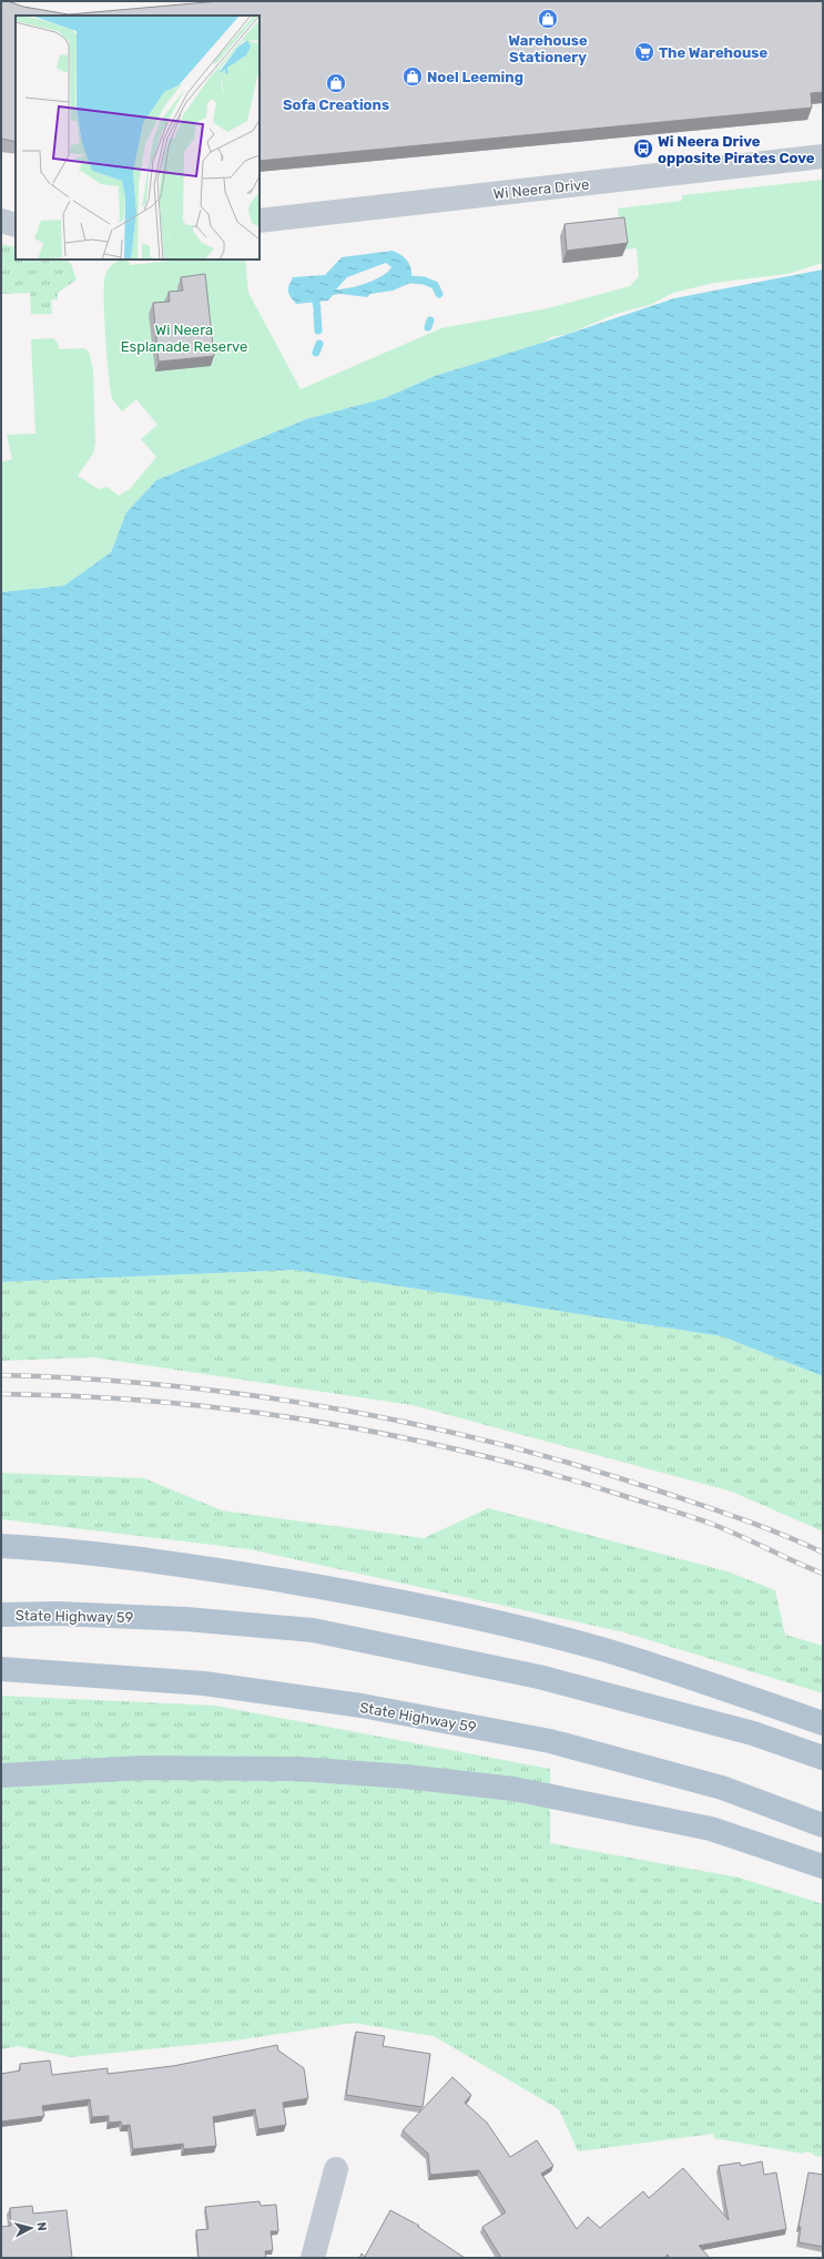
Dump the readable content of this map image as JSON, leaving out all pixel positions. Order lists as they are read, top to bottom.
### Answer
{
  "streets": {
    "main road": ["State Highway 59"],
    "street": ["Wi Neera Drive"]
  },
  "parks": ["Wi Neera Esplanade Reserve"],
  "places": {
    "shop": ["Warehouse Stationery", "Noel Leeming", "Sofa Creations"],
    "supermarket": ["The Warehouse"],
    "bus stop": ["Wi Neera Drive opposite Pirates Cove"]
  },
  "north": "right"
}
